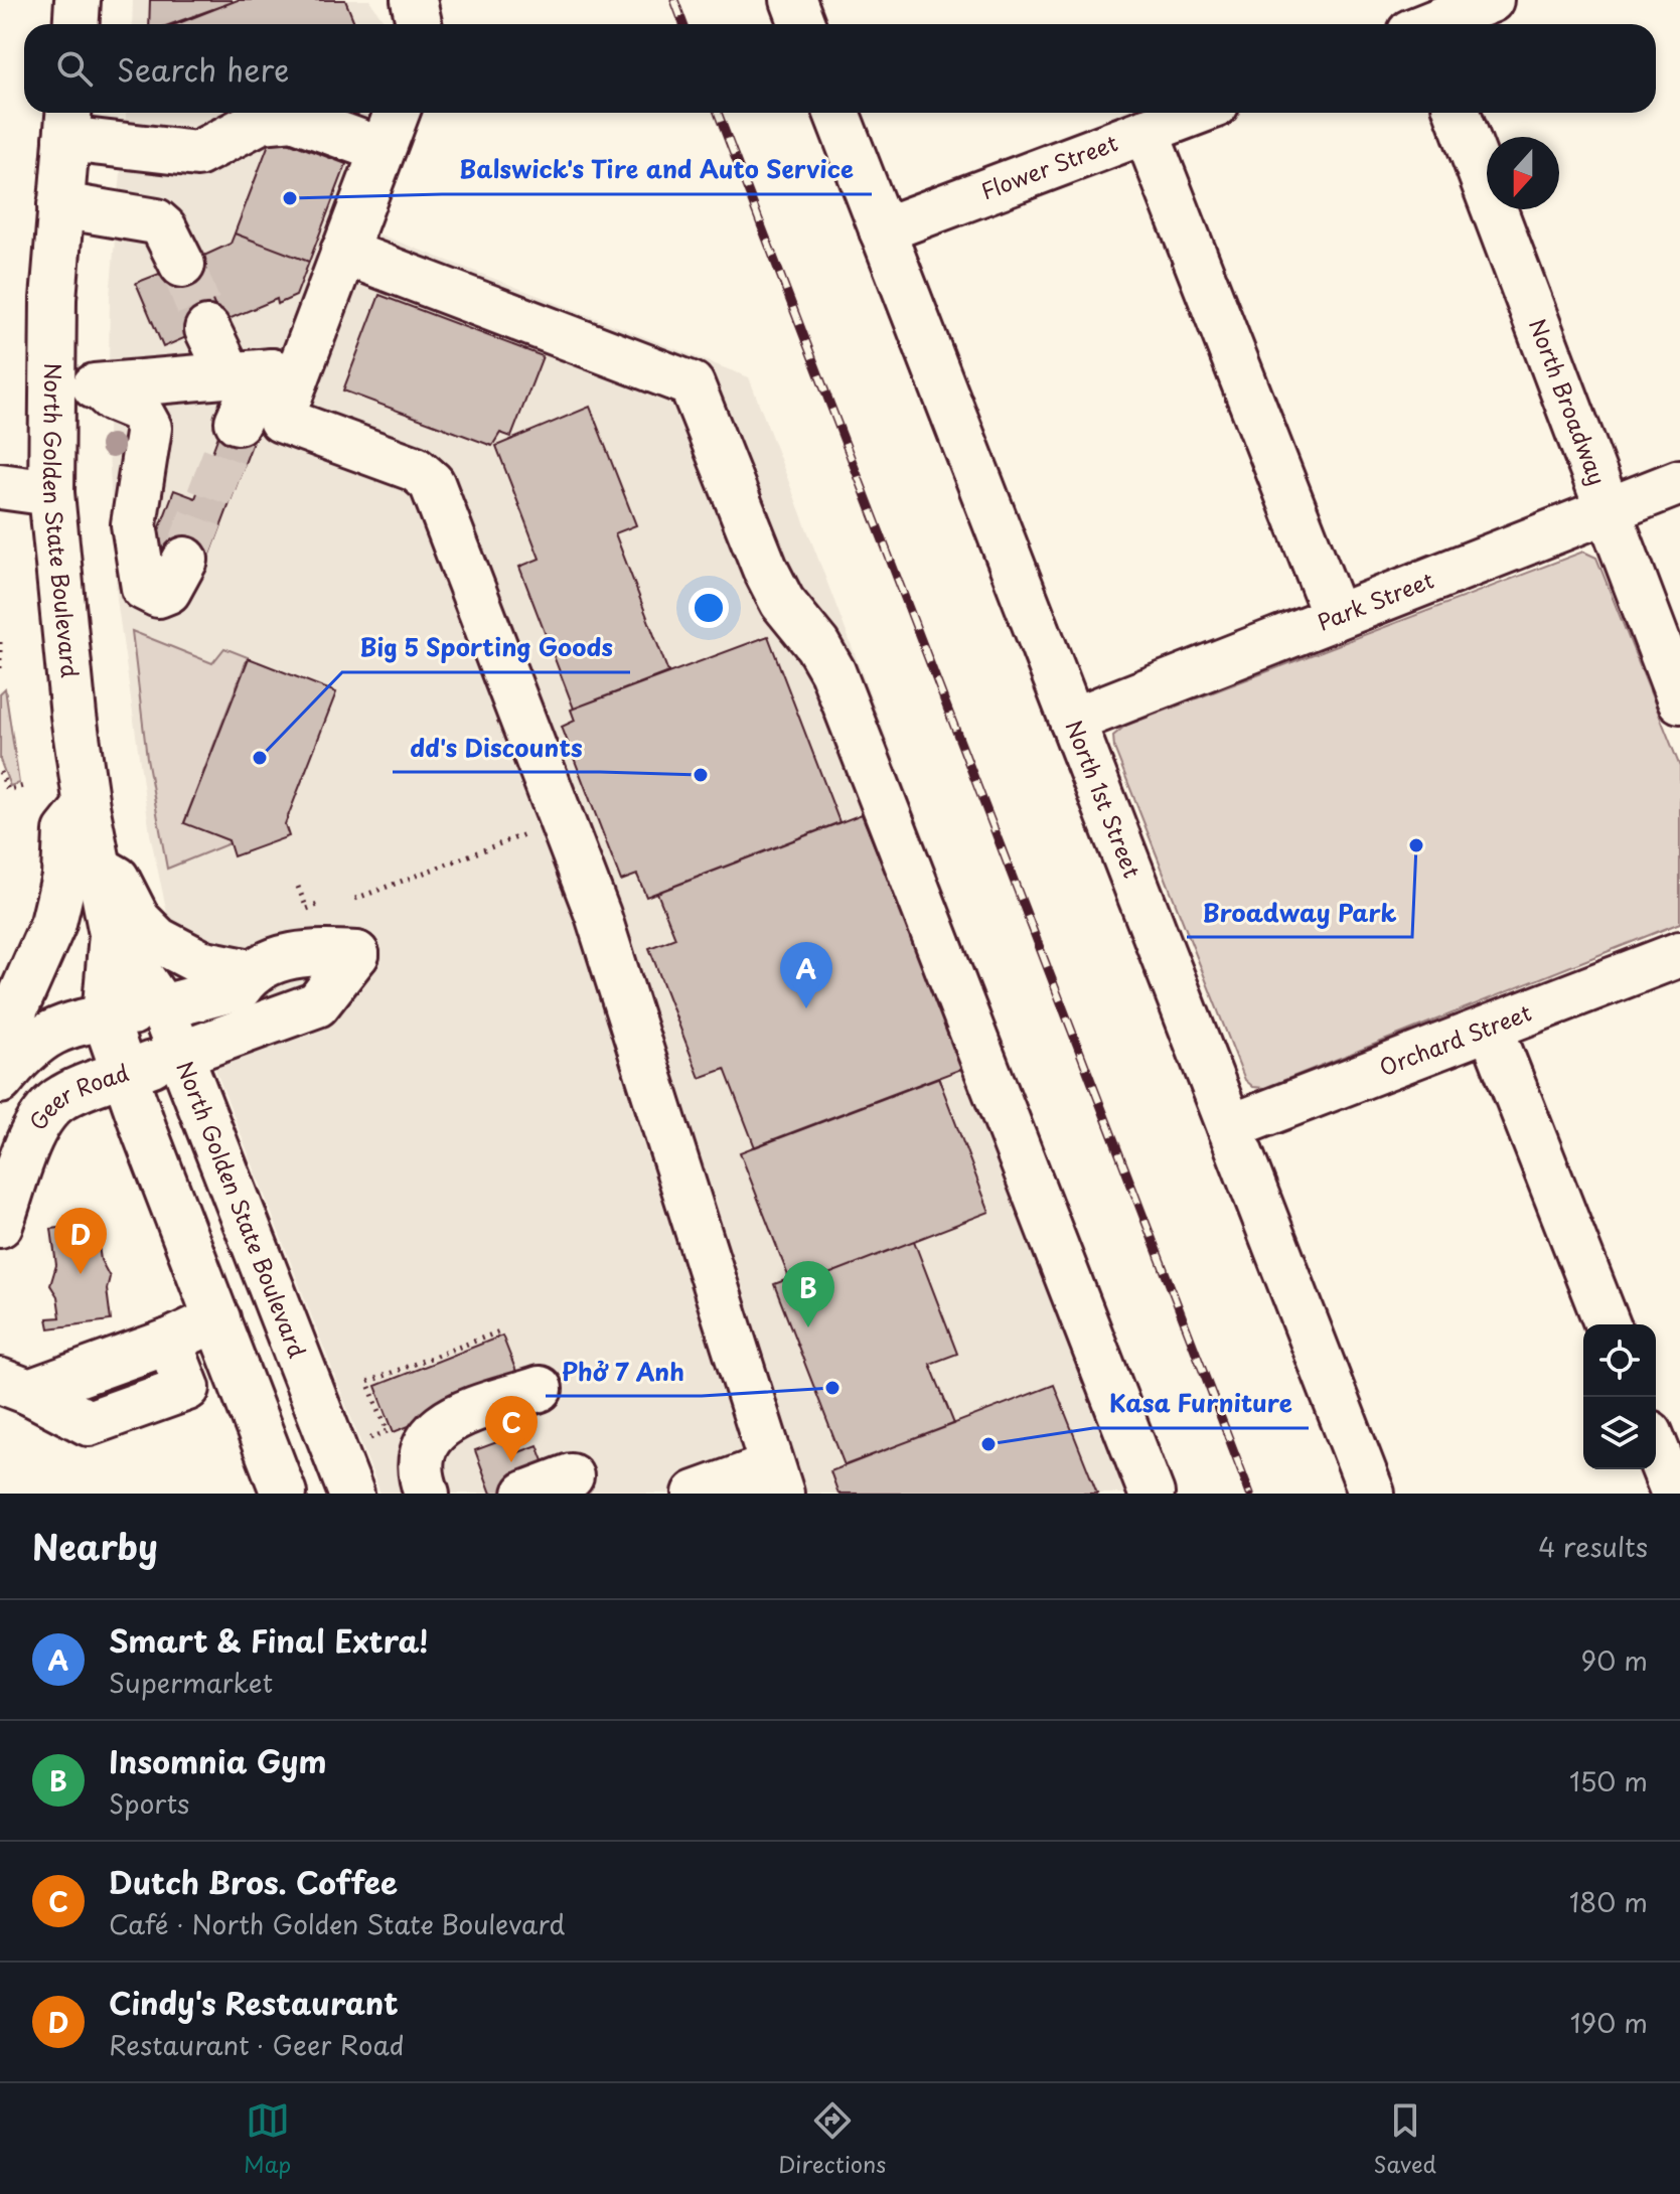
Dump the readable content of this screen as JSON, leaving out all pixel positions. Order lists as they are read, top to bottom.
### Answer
{
  "streets": {
    "street": [
      "Flower Street",
      "North Broadway",
      "North Golden State Boulevard",
      "Park Street",
      "North 1st Street",
      "Orchard Street",
      "Geer Road"
    ]
  },
  "crossings": [
    ["Flower Street", "North 1st Street"],
    ["North Broadway", "Park Street"],
    ["North Golden State Boulevard", "Geer Road"],
    ["Park Street", "North 1st Street"],
    ["North 1st Street", "Orchard Street"]
  ],
  "places": [
    "Balswick's Tire and Auto Service",
    "Big 5 Sporting Goods",
    "dd's Discounts",
    "Broadway Park",
    "Phở 7 Anh",
    "Kasa Furniture"
  ],
  "north": "bottom",
  "page": {
    "search": "Search here",
    "pins": [
      "A",
      "D",
      "B",
      "C"
    ],
    "heading": ["Nearby", "4 results"],
    "list": [
      {
        "mark": "A",
        "name": "Smart & Final Extra!",
        "note": "Supermarket",
        "value": "90 m"
      },
      {
        "mark": "B",
        "name": "Insomnia Gym",
        "note": "Sports",
        "value": "150 m"
      },
      {
        "mark": "C",
        "name": "Dutch Bros. Coffee",
        "note": "Café · North Golden State Boulevard",
        "value": "180 m"
      },
      {
        "mark": "D",
        "name": "Cindy's Restaurant",
        "note": "Restaurant · Geer Road",
        "value": "190 m"
      }
    ],
    "nav": ["Map", "Directions", "Saved"]
  }
}
